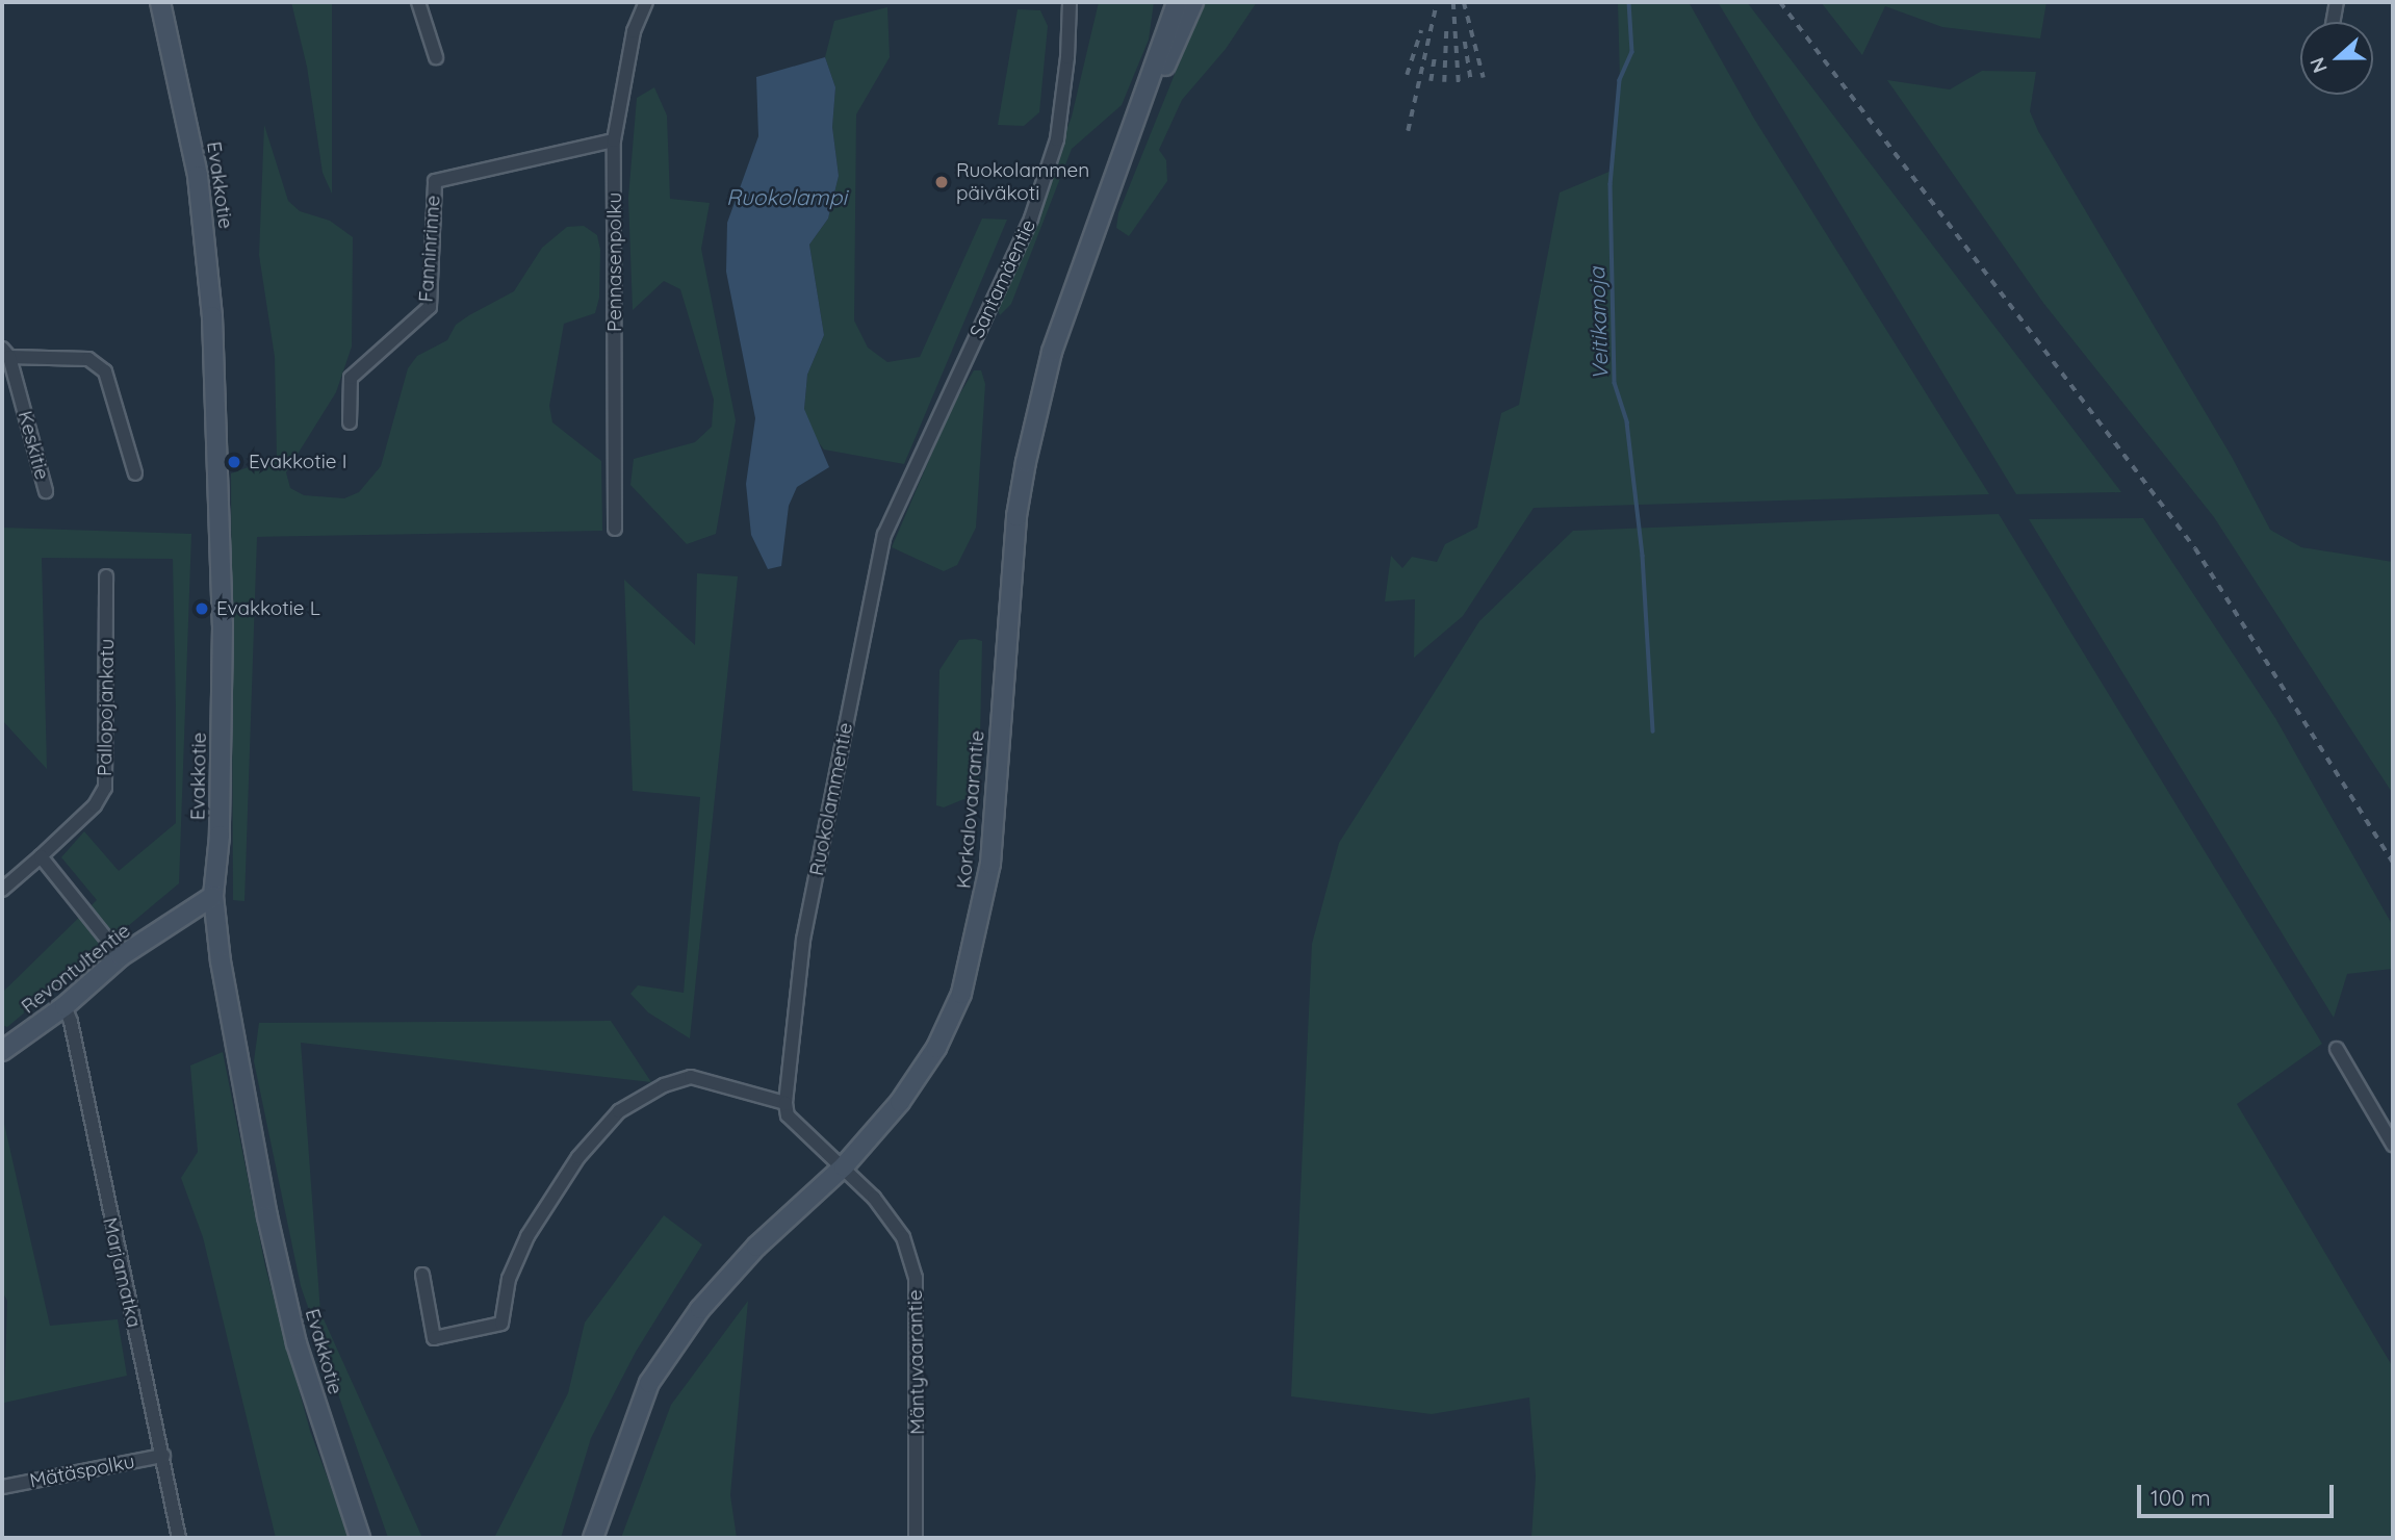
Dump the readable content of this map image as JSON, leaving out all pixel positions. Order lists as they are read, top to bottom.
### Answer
{
  "streets": {
    "street": [
      "Evakkotie",
      "Fanninrinne",
      "Pennasenpolku",
      "Santamäentie",
      "Keskitie",
      "Pallopojankatu",
      "Ruokolammentie",
      "Korkalovaarantie",
      "Revontultentie",
      "Marjamatka",
      "Mäntyvaarantie",
      "Mätäspolku"
    ]
  },
  "crossings": [
    ["Evakkotie", "Revontultentie"],
    ["Fanninrinne", "Pennasenpolku"],
    ["Santamäentie", "Ruokolammentie"],
    ["Ruokolammentie", "Mäntyvaarantie"],
    ["Korkalovaarantie", "Mäntyvaarantie"],
    ["Revontultentie", "Marjamatka"],
    ["Marjamatka", "Mätäspolku"]
  ],
  "water": ["Ruokolampi", "Veitikanoja"],
  "places": ["Ruokolammen päiväkoti", "Evakkotie I", "Evakkotie L"],
  "scale_bar": "100 m",
  "north": "left"
}
